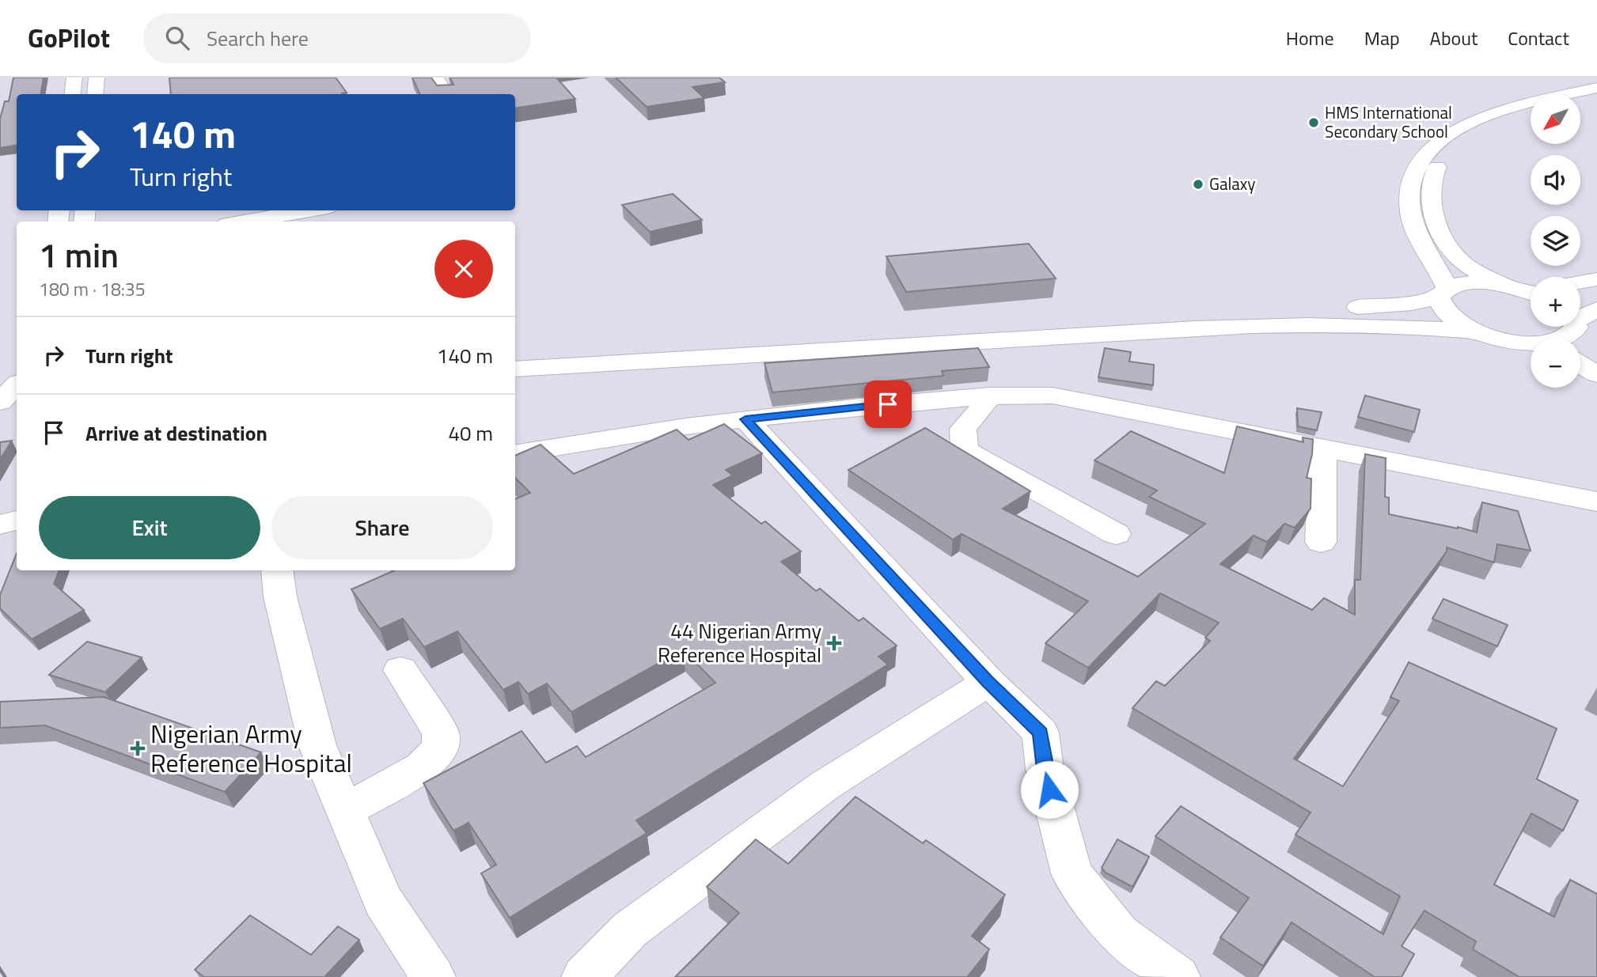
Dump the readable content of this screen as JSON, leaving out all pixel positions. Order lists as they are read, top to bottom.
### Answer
{
  "places": {
    "other": ["HMS International Secondary School", "Galaxy"],
    "health": ["44 Nigerian Army Reference Hospital", "Nigerian Army Reference Hospital"]
  },
  "north": "bottom left",
  "page": {
    "header": "GoPilot",
    "search": "Search here",
    "nav": [
      "Home",
      "Map",
      "About",
      "Contact"
    ],
    "map_buttons": ["+", "−"],
    "turn": ["140 m", "Turn right"],
    "heading": ["1 min", "180 m · 18:35"],
    "list": [
      {
        "name": "Turn right",
        "value": "140 m"
      },
      {
        "name": "Arrive at destination",
        "value": "40 m"
      }
    ],
    "buttons": ["Exit", "Share"]
  }
}
